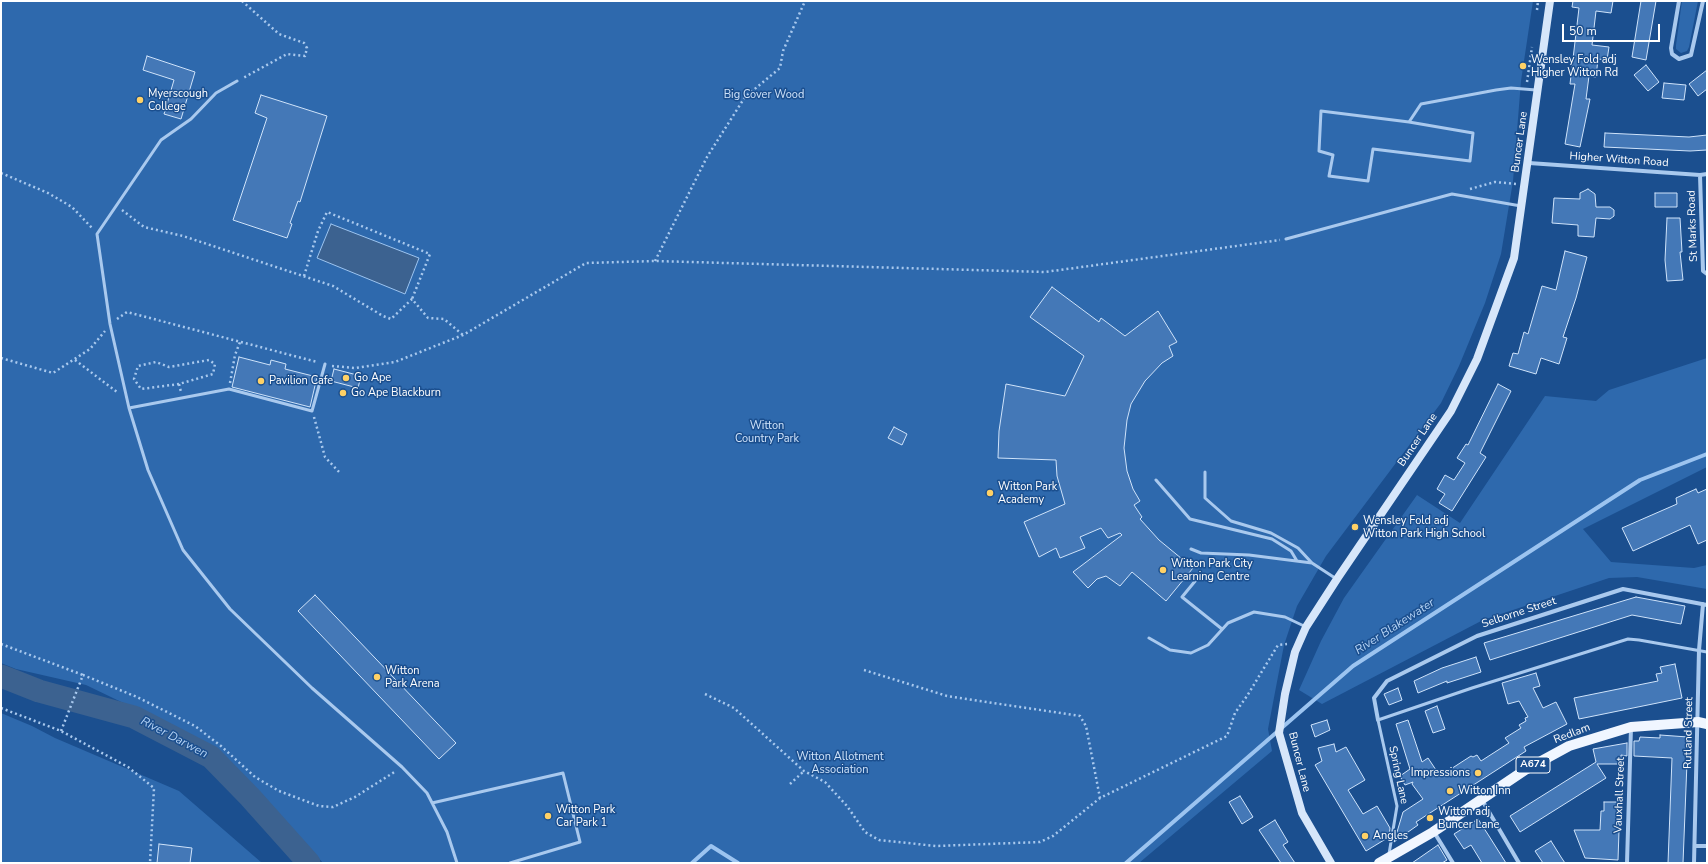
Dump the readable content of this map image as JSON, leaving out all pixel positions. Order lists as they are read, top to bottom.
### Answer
{
  "streets": {
    "main road": ["Buncer Lane", "Redlam", "A674"],
    "street": [
      "Higher Witton Road",
      "St Marks Road",
      "Selborne Street",
      "Rutland Street",
      "Vauxhall Street"
    ],
    "lane": ["Spring Lane"]
  },
  "crossings": [
    ["Buncer Lane", "Higher Witton Road"],
    ["Higher Witton Road", "St Marks Road"],
    ["Selborne Street", "Rutland Street"],
    ["Selborne Street", "Spring Lane"],
    ["Rutland Street", "Redlam"],
    ["Redlam", "Spring Lane"],
    ["Redlam", "Vauxhall Street"]
  ],
  "water": ["River Blakewater", "River Darwen"],
  "parks": ["Big Cover Wood", "Witton Country Park", "Witton Allotment Association"],
  "places": [
    "Wensley Fold adj Higher Witton Rd",
    "Myerscough College",
    "Go Ape",
    "Pavilion Cafe",
    "Go Ape Blackburn",
    "Witton Park Academy",
    "Wensley Fold adj Witton Park High School",
    "Witton Park City Learning Centre",
    "Witton Park Arena",
    "Impressions",
    "Witton Inn",
    "Witton Park Car Park 1",
    "Witton adj Buncer Lane",
    "Angles"
  ],
  "scale_bar": "50 m"
}
